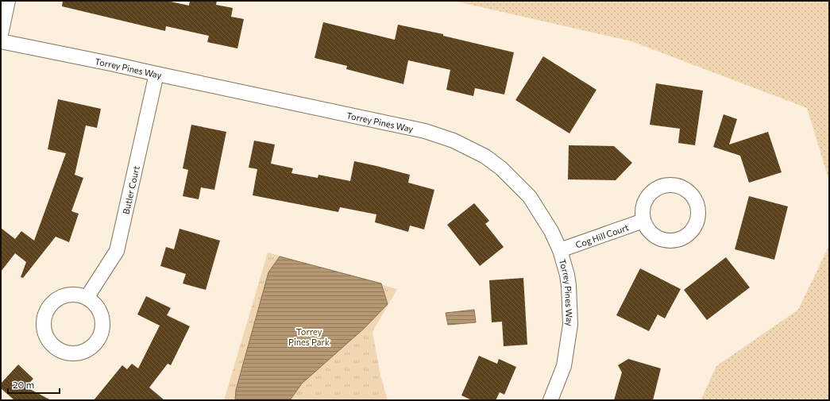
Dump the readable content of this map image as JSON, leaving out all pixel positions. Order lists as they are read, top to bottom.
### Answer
{
  "streets": {
    "street": ["Torrey Pines Way", "Butler Court", "Cog Hill Court"]
  },
  "crossings": [
    ["Torrey Pines Way", "Butler Court"],
    ["Torrey Pines Way", "Cog Hill Court"]
  ],
  "parks": ["Torrey Pines Park"],
  "scale_bar": "20 m"
}
